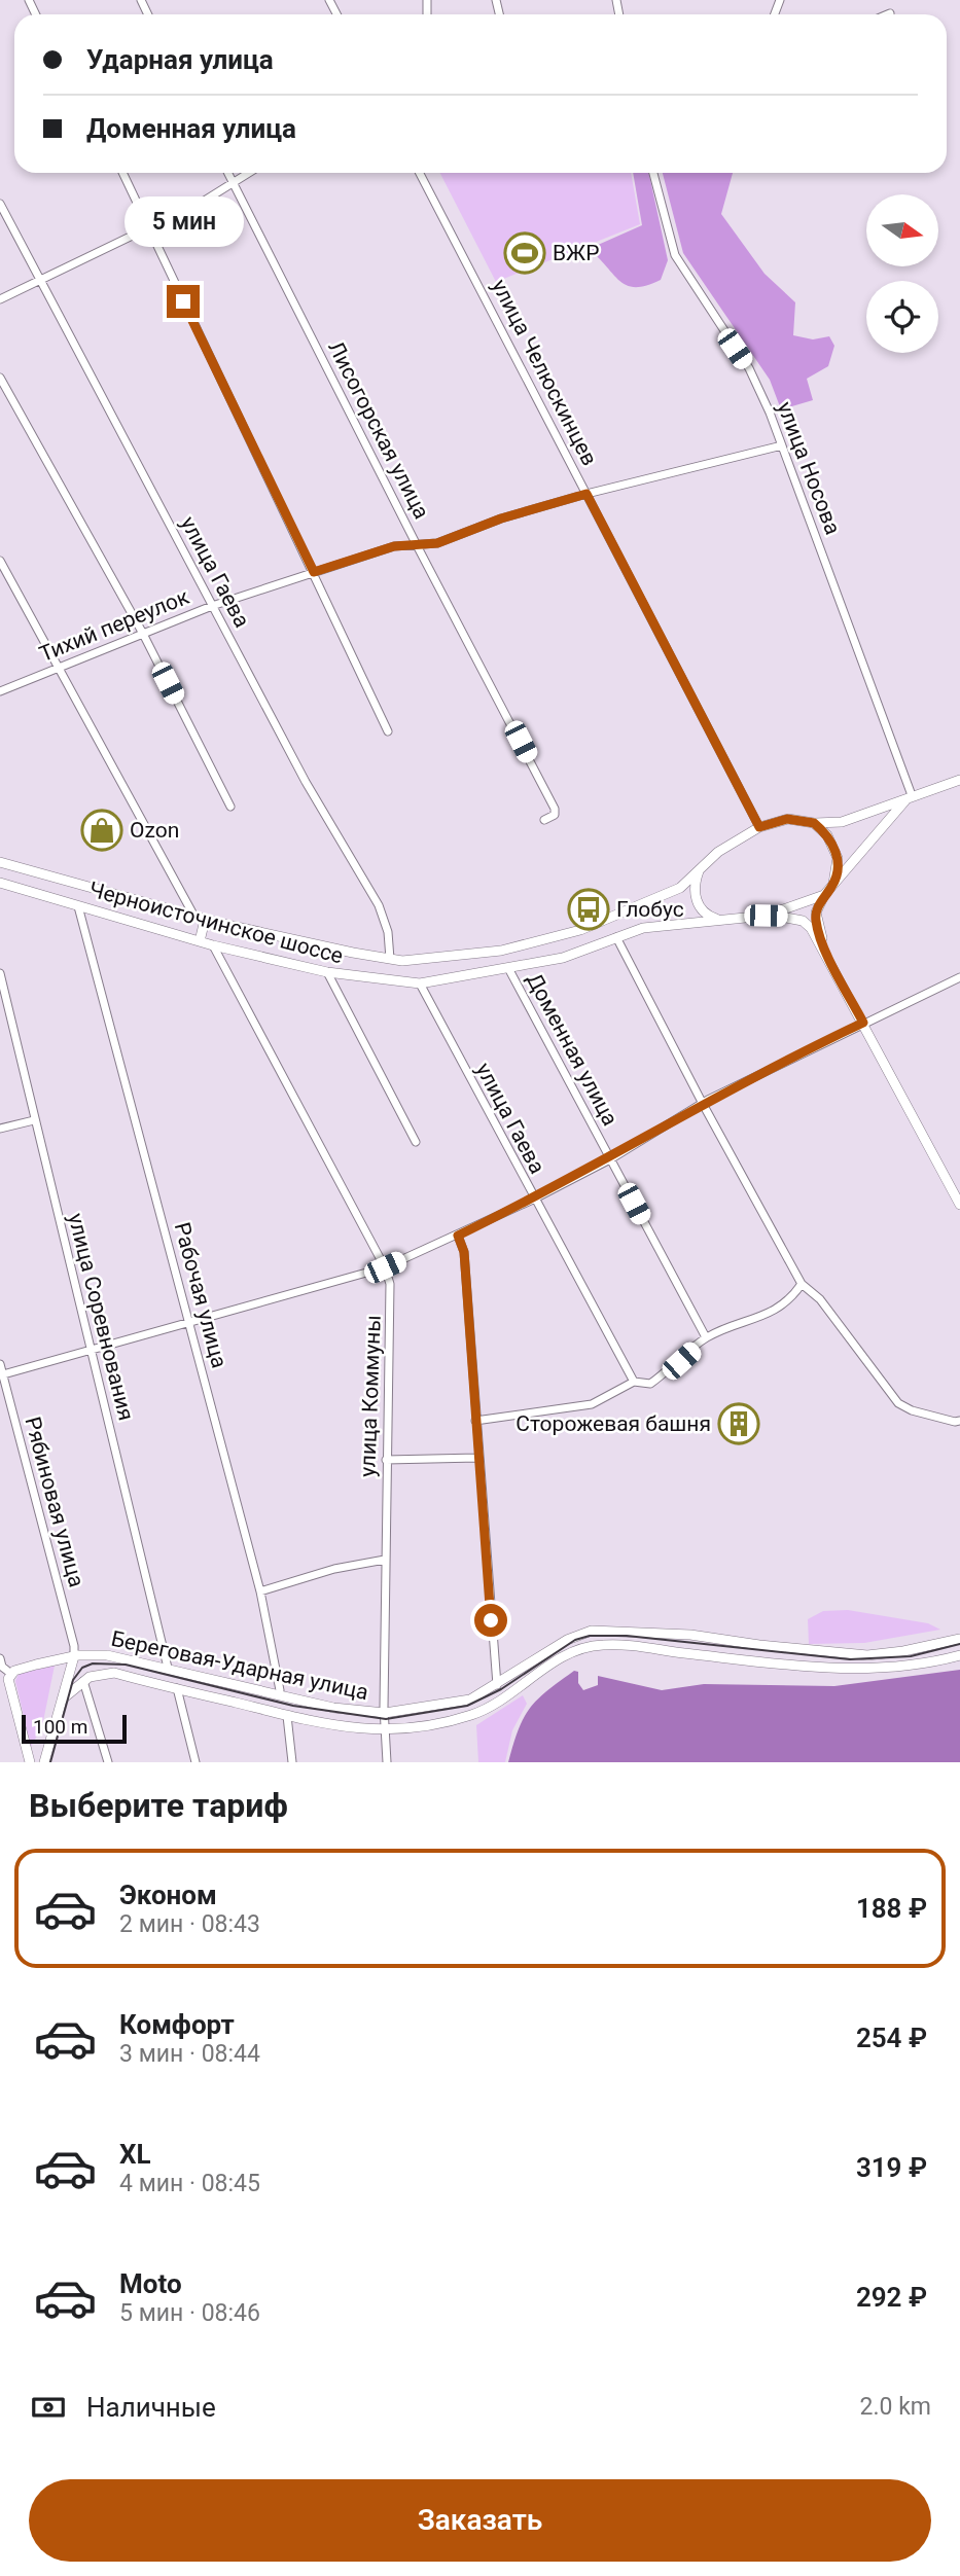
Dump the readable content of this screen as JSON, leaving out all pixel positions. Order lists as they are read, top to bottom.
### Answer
{
  "streets": {
    "main road": ["Черноисточинское шоссе", "Береговая-Ударная улица"],
    "street": [
      "улица Челюскинцев",
      "Лисогорская улица",
      "улица Носова",
      "улица Гаева",
      "Тихий переулок",
      "Доменная улица",
      "Рабочая улица",
      "улица Соревнования",
      "улица Коммуны",
      "Рябиновая улица"
    ]
  },
  "crossings": [
    ["улица Челюскинцев", "Тихий переулок"],
    ["улица Челюскинцев", "Черноисточинское шоссе"],
    ["Лисогорская улица", "Тихий переулок"],
    ["улица Носова", "Тихий переулок"],
    ["улица Гаева", "Тихий переулок"],
    ["улица Гаева", "Черноисточинское шоссе"],
    ["Черноисточинское шоссе", "Доменная улица"],
    ["Черноисточинское шоссе", "Рабочая улица"],
    ["Черноисточинское шоссе", "улица Коммуны"],
    ["Рабочая улица", "Береговая-Ударная улица"],
    ["улица Соревнования", "Береговая-Ударная улица"],
    ["улица Коммуны", "Береговая-Ударная улица"],
    ["Рябиновая улица", "Береговая-Ударная улица"]
  ],
  "places": {
    "sports": ["ВЖР"],
    "shop": ["Ozon"],
    "bus stop": ["Глобус"],
    "building": ["Сторожевая башня"]
  },
  "scale_bar": "100 m",
  "north": "right",
  "page": {
    "banner": ["Ударная улица", "Доменная улица"],
    "bubble": "5 мин",
    "scale": "100 m",
    "heading": "Выберите тариф",
    "list": [
      {
        "name": "Эконом",
        "note": "2 мин · 08:43",
        "value": "188 ₽"
      },
      {
        "name": "Комфорт",
        "note": "3 мин · 08:44",
        "value": "254 ₽"
      },
      {
        "name": "XL",
        "note": "4 мин · 08:45",
        "value": "319 ₽"
      },
      {
        "name": "Moto",
        "note": "5 мин · 08:46",
        "value": "292 ₽"
      }
    ],
    "pay": ["Наличные", "2.0 km"],
    "buttons": "Заказать"
  }
}
